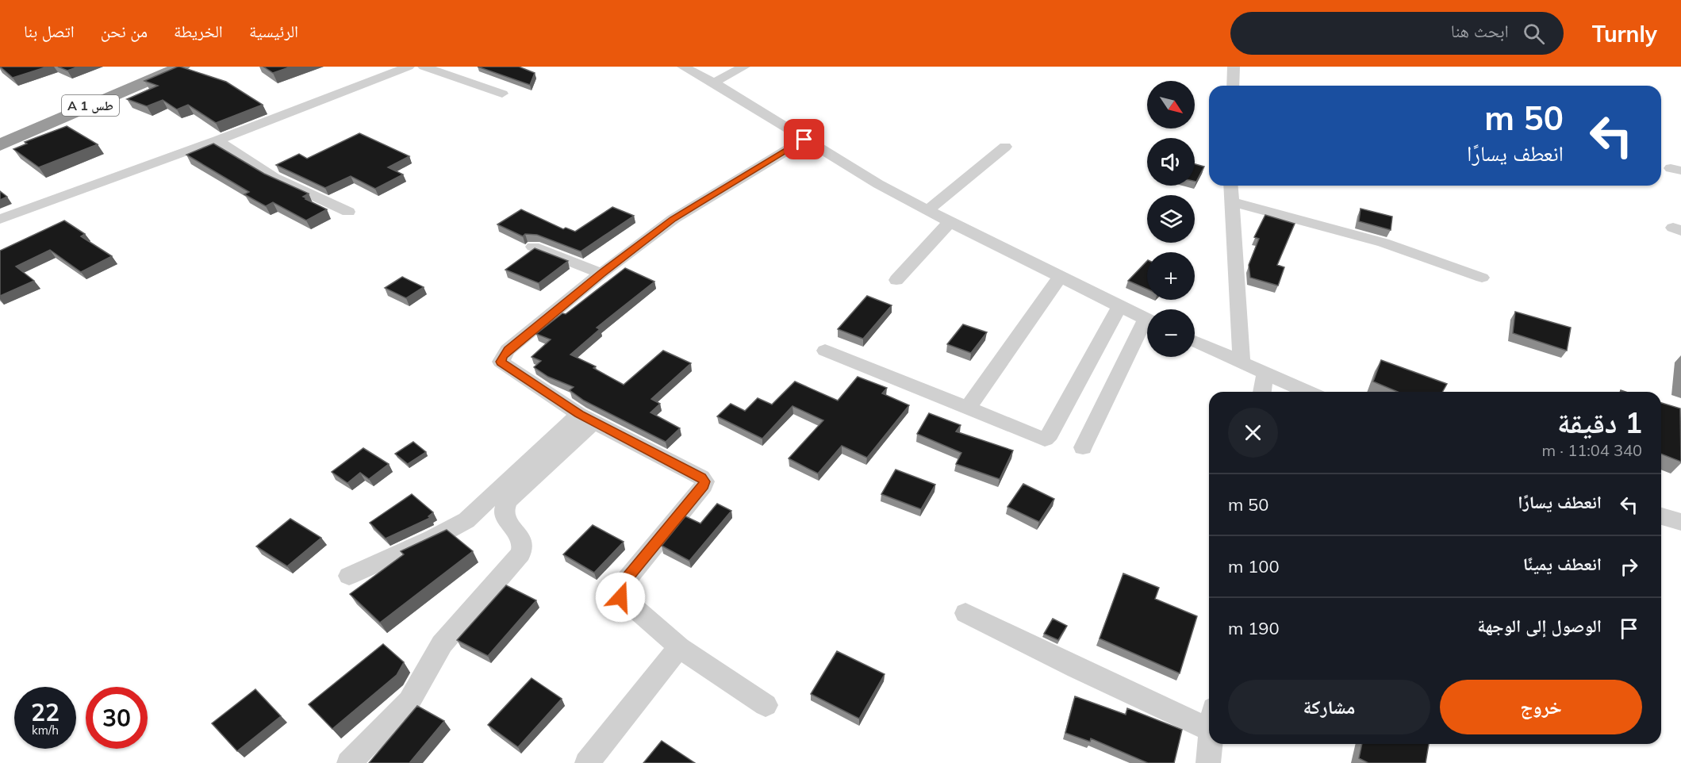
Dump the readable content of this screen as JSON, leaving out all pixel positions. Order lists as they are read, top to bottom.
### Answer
{
  "streets": {
    "highway": ["A 1 طس"]
  },
  "north": "bottom right",
  "page": {
    "header": "Turnly",
    "search": "ابحث هنا",
    "nav": [
      "الرئيسية",
      "الخريطة",
      "من نحن",
      "اتصل بنا"
    ],
    "map_buttons": ["+", "−"],
    "turn": ["50 m", "انعطف يسارًا"],
    "heading": ["1 دقيقة", "340 m · 11:04"],
    "list": [
      {
        "name": "انعطف يسارًا",
        "value": "50 m"
      },
      {
        "name": "انعطف يمينًا",
        "value": "100 m"
      },
      {
        "name": "الوصول إلى الوجهة",
        "value": "190 m"
      }
    ],
    "buttons": ["خروج", "مشاركة"],
    "speed": "22 km/h",
    "limit": "30"
  }
}
